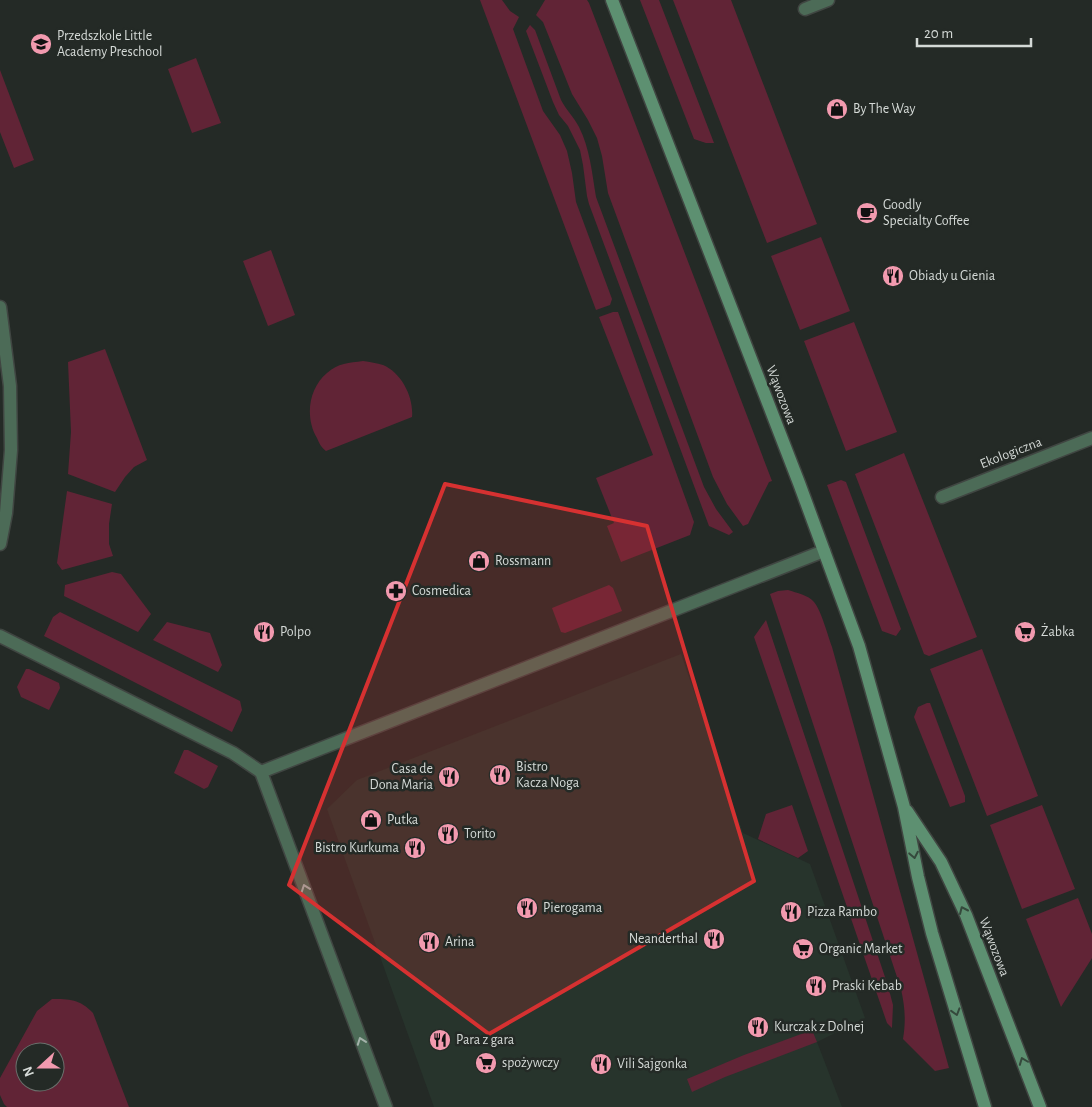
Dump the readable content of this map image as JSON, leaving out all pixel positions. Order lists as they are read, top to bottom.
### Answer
{
  "streets": {
    "street": ["Wąwozowa", "Ekologiczna"]
  },
  "places": {
    "school or university": ["Przedszkole Little Academy Preschool"],
    "shop": ["By The Way", "Rossmann", "Putka"],
    "cafe": ["Goodly Specialty Coffee"],
    "restaurant": [
      "Obiady u Gienia",
      "Polpo",
      "Bistro Kacza Noga",
      "Casa de Dona Maria",
      "Torito",
      "Bistro Kurkuma",
      "Pierogama",
      "Pizza Rambo",
      "Neanderthal",
      "Arina",
      "Praski Kebab",
      "Kurczak z Dolnej",
      "Para z gara",
      "Vili Sajgonka"
    ],
    "pharmacy": ["Cosmedica"],
    "supermarket": ["Żabka", "Organic Market", "spożywczy"]
  },
  "scale_bar": "20 m",
  "north": "left"
}
